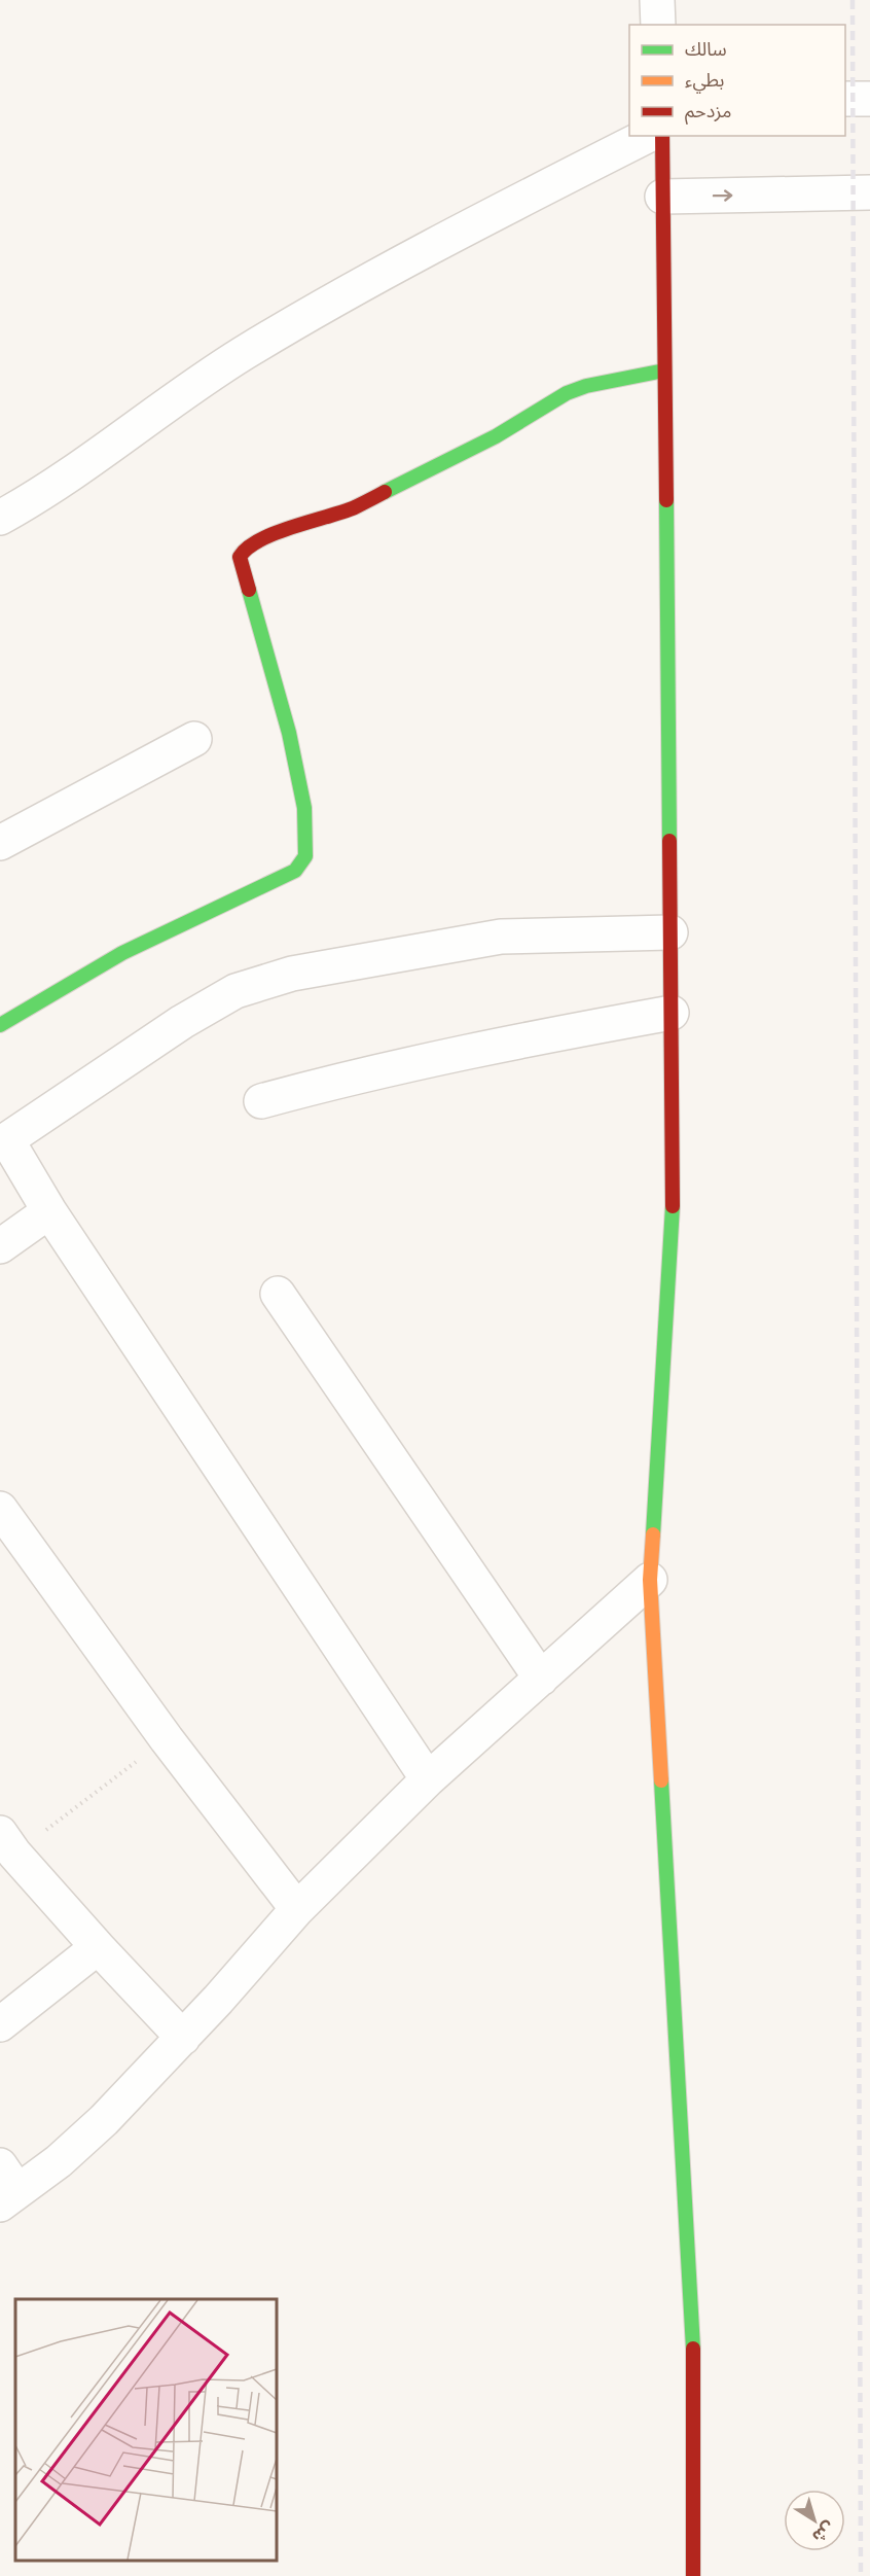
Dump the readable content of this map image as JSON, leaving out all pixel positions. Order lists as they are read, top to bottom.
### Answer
{
  "legend": ["سالك", "بطيء", "مزدحم"],
  "north": "bottom right"
}
